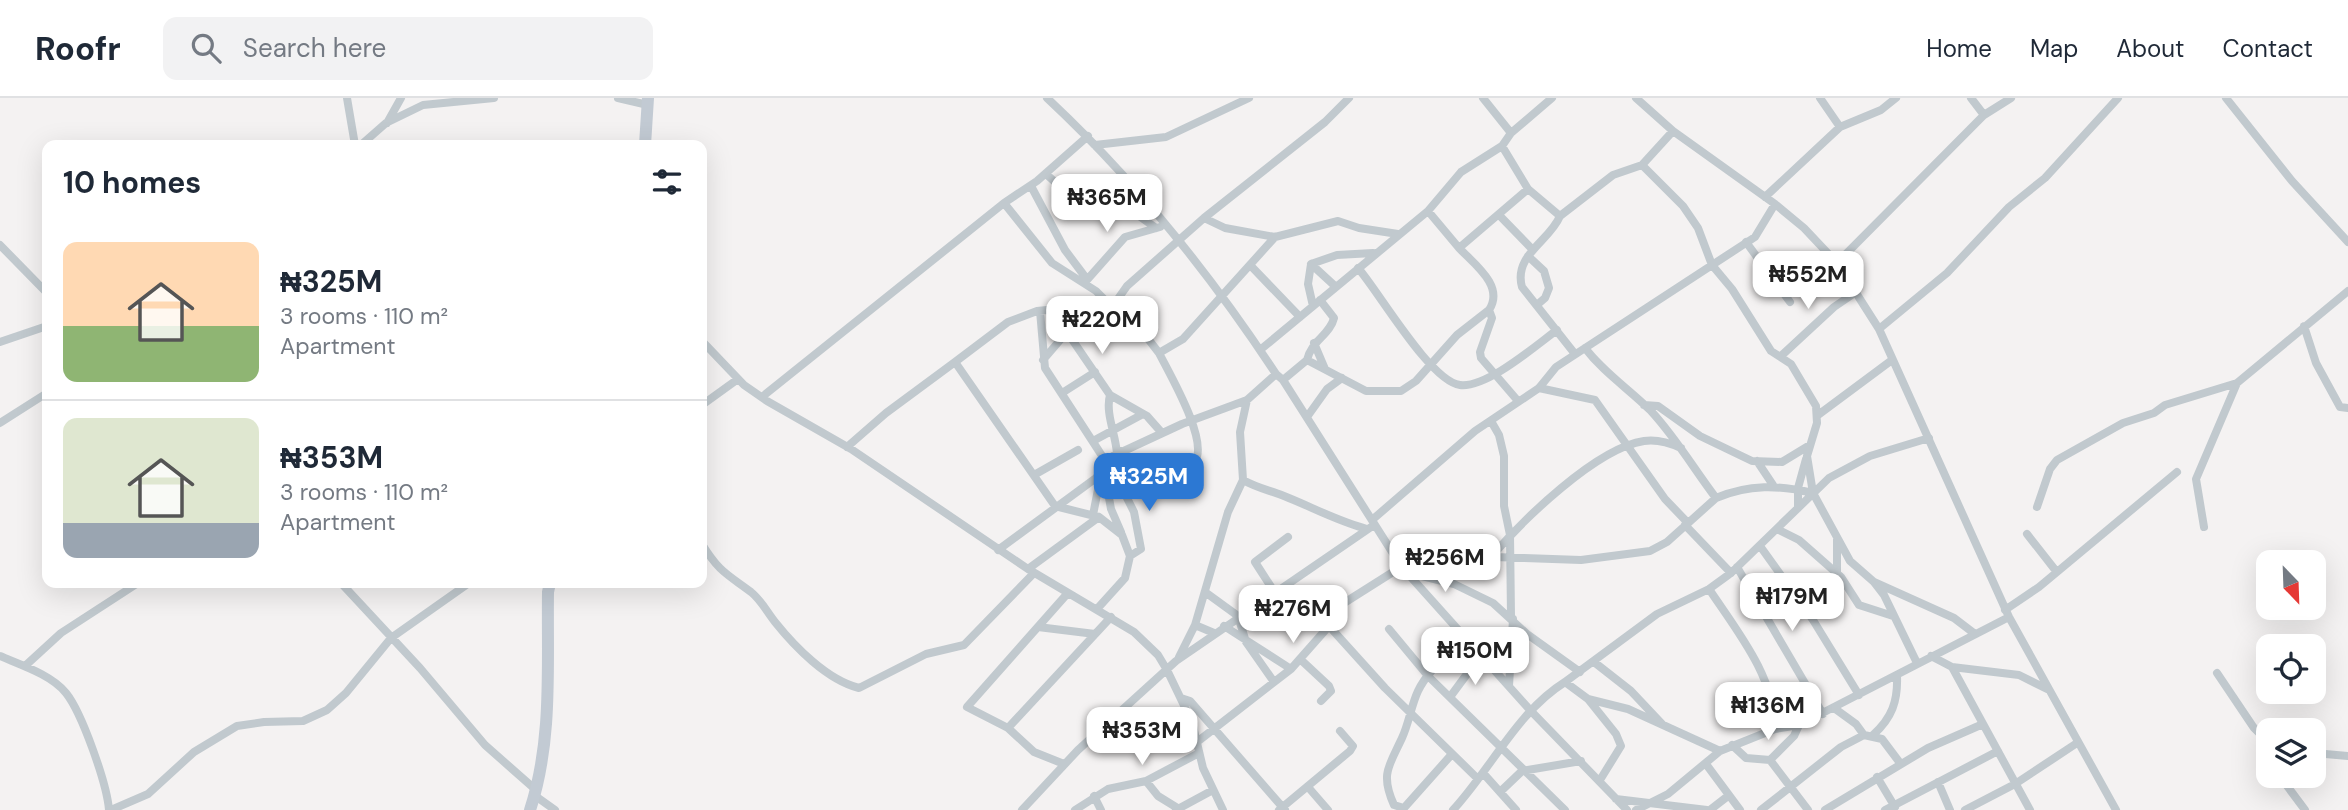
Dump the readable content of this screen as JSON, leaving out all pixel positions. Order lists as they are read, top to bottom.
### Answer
{
  "north": "bottom right",
  "page": {
    "header": "Roofr",
    "search": "Search here",
    "nav": [
      "Home",
      "Map",
      "About",
      "Contact"
    ],
    "heading": "10 homes",
    "price": [
      "₦365M",
      "₦552M",
      "₦220M",
      "₦325M",
      "₦256M",
      "₦179M",
      "₦276M",
      "₦150M",
      "₦136M",
      "₦353M"
    ],
    "list": [
      {
        "name": "₦325M",
        "note": "3 rooms · 110 m² · Apartment"
      },
      {
        "name": "₦353M",
        "note": "3 rooms · 110 m² · Apartment"
      }
    ]
  }
}
